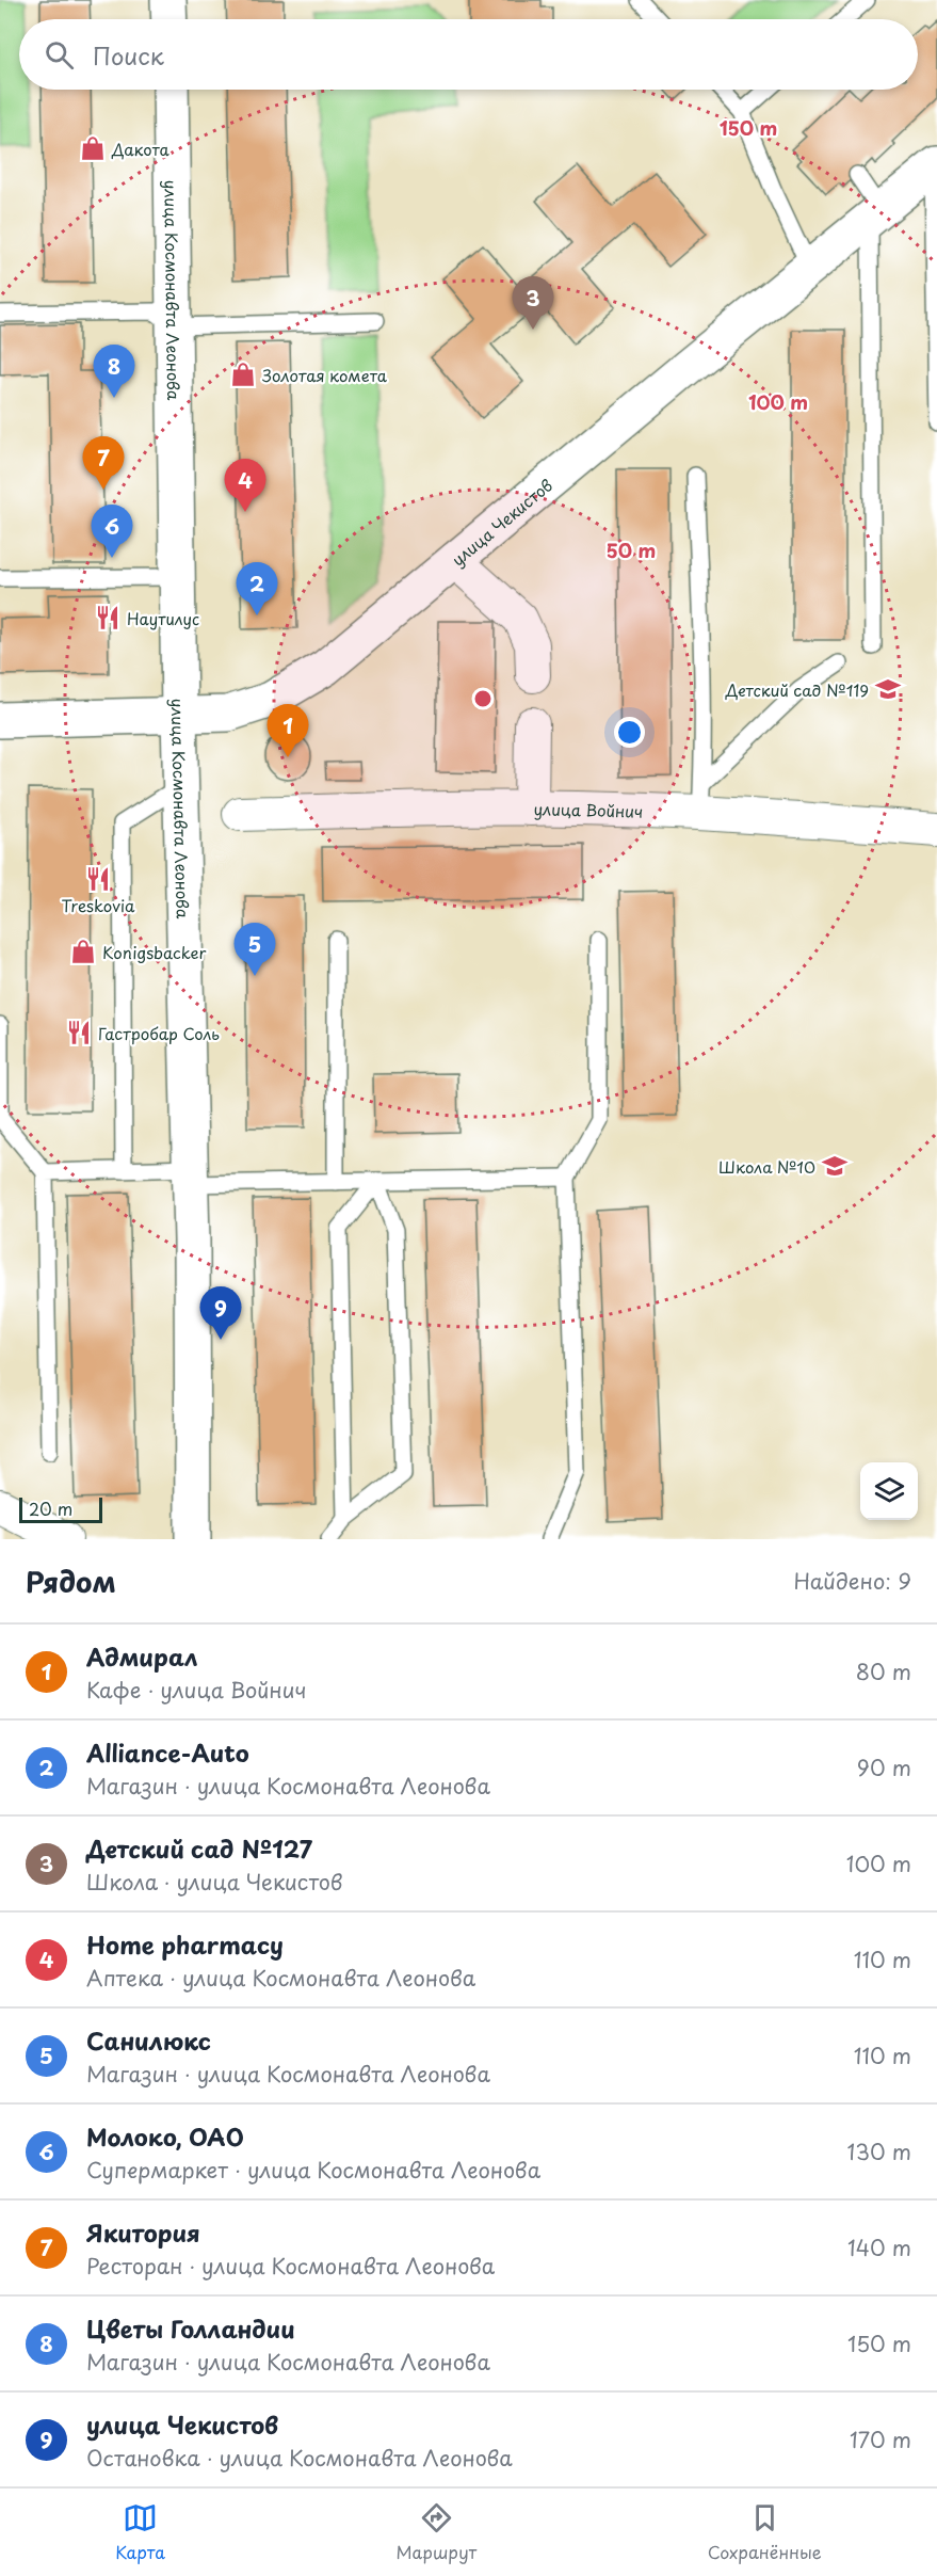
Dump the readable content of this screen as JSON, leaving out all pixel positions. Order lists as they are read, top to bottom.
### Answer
{
  "streets": {
    "main road": ["улица Космонавта Леонова", "улица Чекистов"],
    "street": ["улица Войнич"]
  },
  "crossings": [
    ["улица Космонавта Леонова", "улица Чекистов"]
  ],
  "places": {
    "shop": ["Дакота", "Золотая комета", "Konigsbacker"],
    "restaurant": ["Наутилус", "Treskovia", "Гастробар Соль"],
    "school or university": ["Детский сад №119", "Школа №10"]
  },
  "scale_bar": "20 m",
  "page": {
    "search": "Поиск",
    "pins": [
      "3",
      "8",
      "7",
      "4",
      "6",
      "2",
      "1",
      "5",
      "9"
    ],
    "scale": "20 m",
    "heading": ["Рядом", "Найдено: 9"],
    "list": [
      {
        "mark": "1",
        "name": "Адмирал",
        "note": "Кафе · улица Войнич",
        "value": "80 m"
      },
      {
        "mark": "2",
        "name": "Alliance-Auto",
        "note": "Магазин · улица Космонавта Леонова",
        "value": "90 m"
      },
      {
        "mark": "3",
        "name": "Детский сад №127",
        "note": "Школа · улица Чекистов",
        "value": "100 m"
      },
      {
        "mark": "4",
        "name": "Home pharmacy",
        "note": "Аптека · улица Космонавта Леонова",
        "value": "110 m"
      },
      {
        "mark": "5",
        "name": "Санилюкс",
        "note": "Магазин · улица Космонавта Леонова",
        "value": "110 m"
      },
      {
        "mark": "6",
        "name": "Молоко, ОАО",
        "note": "Супермаркет · улица Космонавта Леонова",
        "value": "130 m"
      },
      {
        "mark": "7",
        "name": "Якитория",
        "note": "Ресторан · улица Космонавта Леонова",
        "value": "140 m"
      },
      {
        "mark": "8",
        "name": "Цветы Голландии",
        "note": "Магазин · улица Космонавта Леонова",
        "value": "150 m"
      },
      {
        "mark": "9",
        "name": "улица Чекистов",
        "note": "Остановка · улица Космонавта Леонова",
        "value": "170 m"
      }
    ],
    "nav": ["Карта", "Маршрут", "Сохранённые"]
  },
  "rings": ["150 m", "100 m", "50 m"]
}
